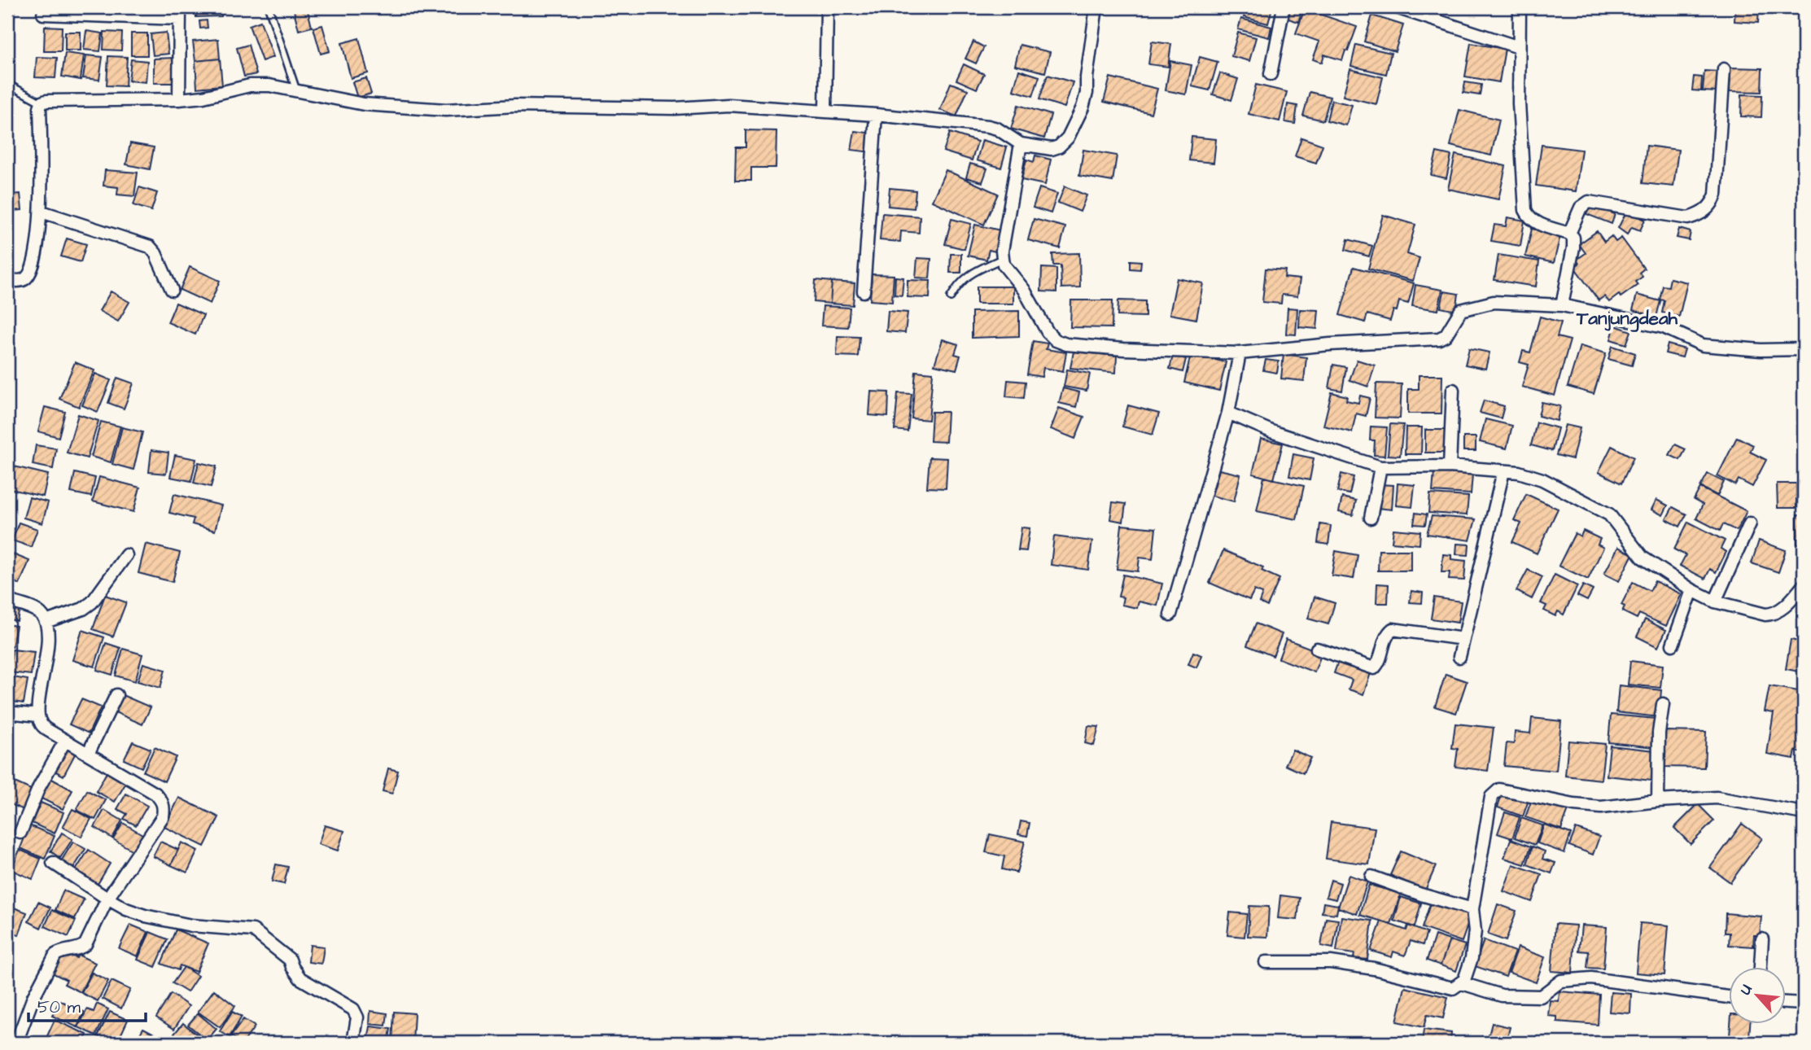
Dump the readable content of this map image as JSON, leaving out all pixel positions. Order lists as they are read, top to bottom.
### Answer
{
  "districts": ["Tanjungdeah"],
  "scale_bar": "50 m",
  "north": "top left"
}
